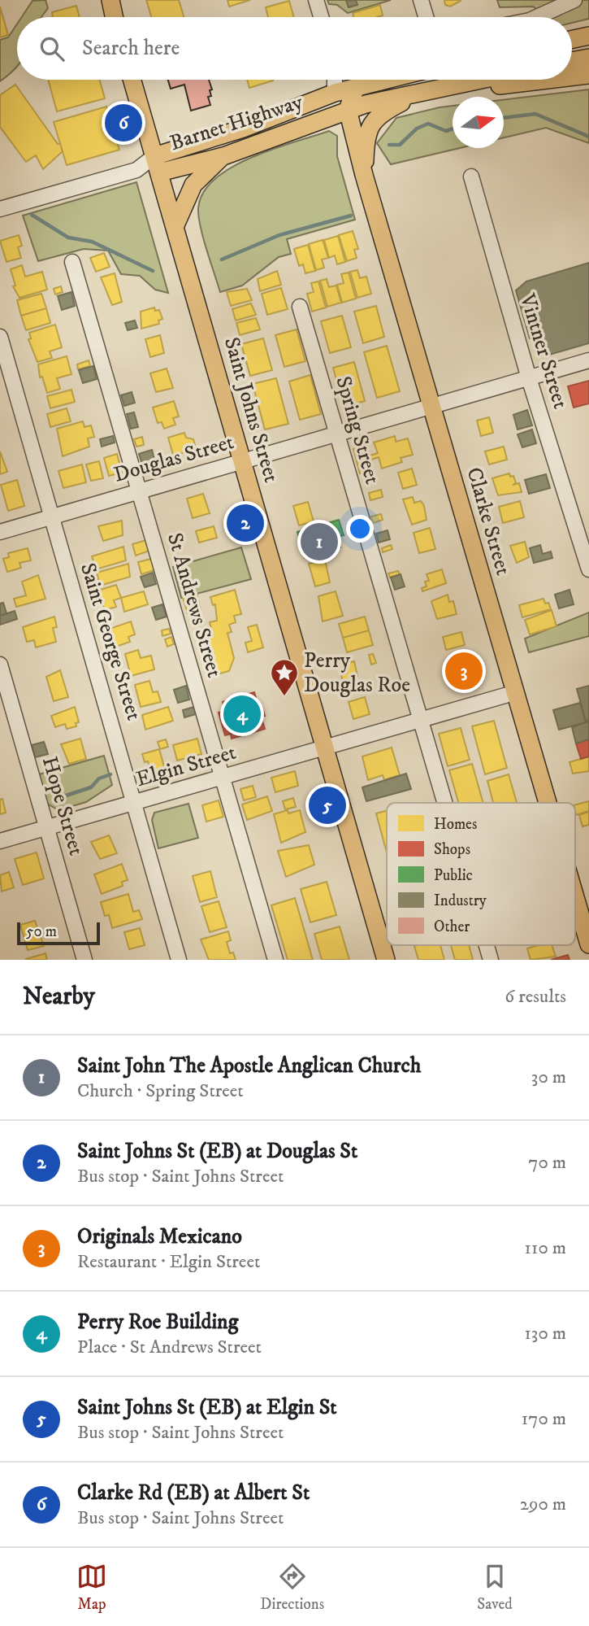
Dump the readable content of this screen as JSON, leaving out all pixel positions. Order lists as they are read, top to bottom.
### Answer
{
  "streets": {
    "main road": ["Barnet Highway", "Saint Johns Street", "Clarke Street"],
    "street": [
      "Vintner Street",
      "Spring Street",
      "Douglas Street",
      "St Andrews Street",
      "Saint George Street",
      "Elgin Street",
      "Hope Street"
    ]
  },
  "crossings": [
    ["Barnet Highway", "Saint Johns Street"],
    ["Barnet Highway", "Clarke Street"],
    ["Vintner Street", "Douglas Street"],
    ["Saint Johns Street", "Douglas Street"],
    ["Saint Johns Street", "Elgin Street"],
    ["Spring Street", "Douglas Street"],
    ["Spring Street", "Elgin Street"],
    ["Douglas Street", "Clarke Street"],
    ["Douglas Street", "St Andrews Street"],
    ["Douglas Street", "Saint George Street"],
    ["Clarke Street", "Elgin Street"],
    ["St Andrews Street", "Elgin Street"],
    ["Saint George Street", "Elgin Street"],
    ["Elgin Street", "Hope Street"]
  ],
  "places": {
    "place": ["Perry Douglas Roe"]
  },
  "legend": [
    "Homes",
    "Shops",
    "Public",
    "Industry",
    "Other"
  ],
  "scale_bar": "50 m",
  "north": "right",
  "page": {
    "search": "Search here",
    "pins": [
      "6",
      "2",
      "1",
      "3",
      "4",
      "5"
    ],
    "scale": "50 m",
    "heading": ["Nearby", "6 results"],
    "list": [
      {
        "mark": "1",
        "name": "Saint John The Apostle Anglican Church",
        "note": "Church · Spring Street",
        "value": "30 m"
      },
      {
        "mark": "2",
        "name": "Saint Johns St (EB) at Douglas St",
        "note": "Bus stop · Saint Johns Street",
        "value": "70 m"
      },
      {
        "mark": "3",
        "name": "Originals Mexicano",
        "note": "Restaurant · Elgin Street",
        "value": "110 m"
      },
      {
        "mark": "4",
        "name": "Perry Roe Building",
        "note": "Place · St Andrews Street",
        "value": "130 m"
      },
      {
        "mark": "5",
        "name": "Saint Johns St (EB) at Elgin St",
        "note": "Bus stop · Saint Johns Street",
        "value": "170 m"
      },
      {
        "mark": "6",
        "name": "Clarke Rd (EB) at Albert St",
        "note": "Bus stop · Saint Johns Street",
        "value": "290 m"
      }
    ],
    "nav": ["Map", "Directions", "Saved"]
  }
}
